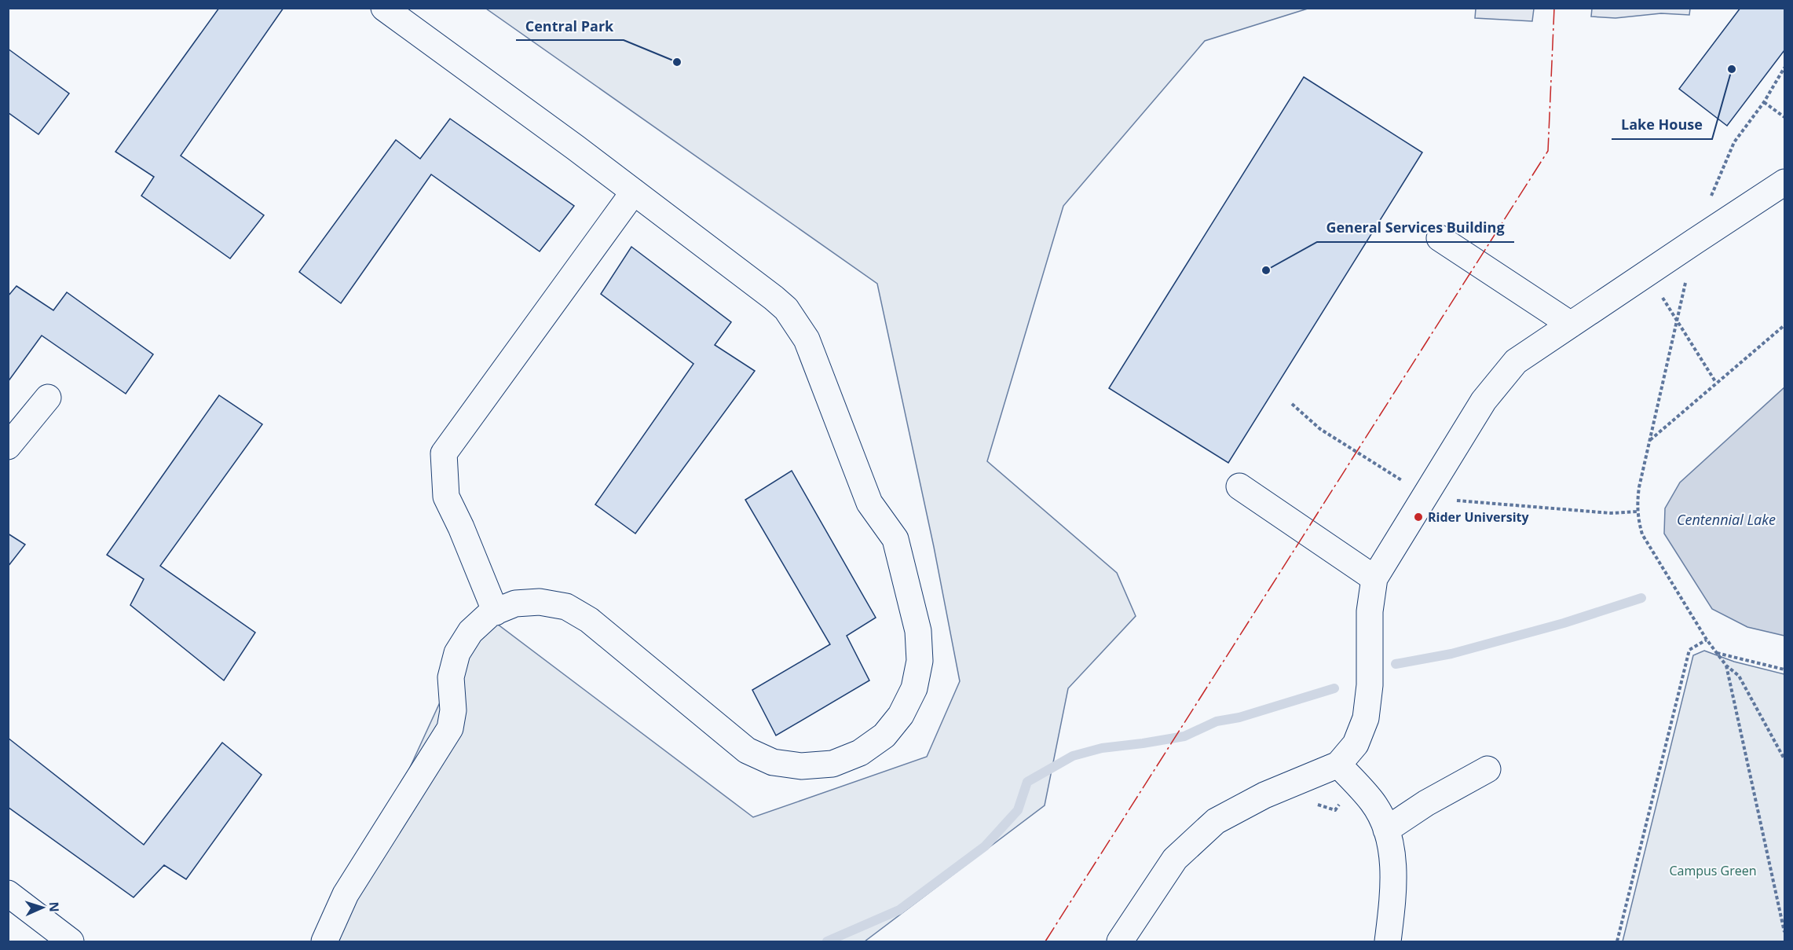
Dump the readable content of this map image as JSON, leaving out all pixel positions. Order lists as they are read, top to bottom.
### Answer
{
  "water": ["Centennial Lake"],
  "parks": ["Campus Green"],
  "places": [
    "Central Park",
    "Lake House",
    "General Services Building",
    "Rider University"
  ],
  "north": "right"
}
